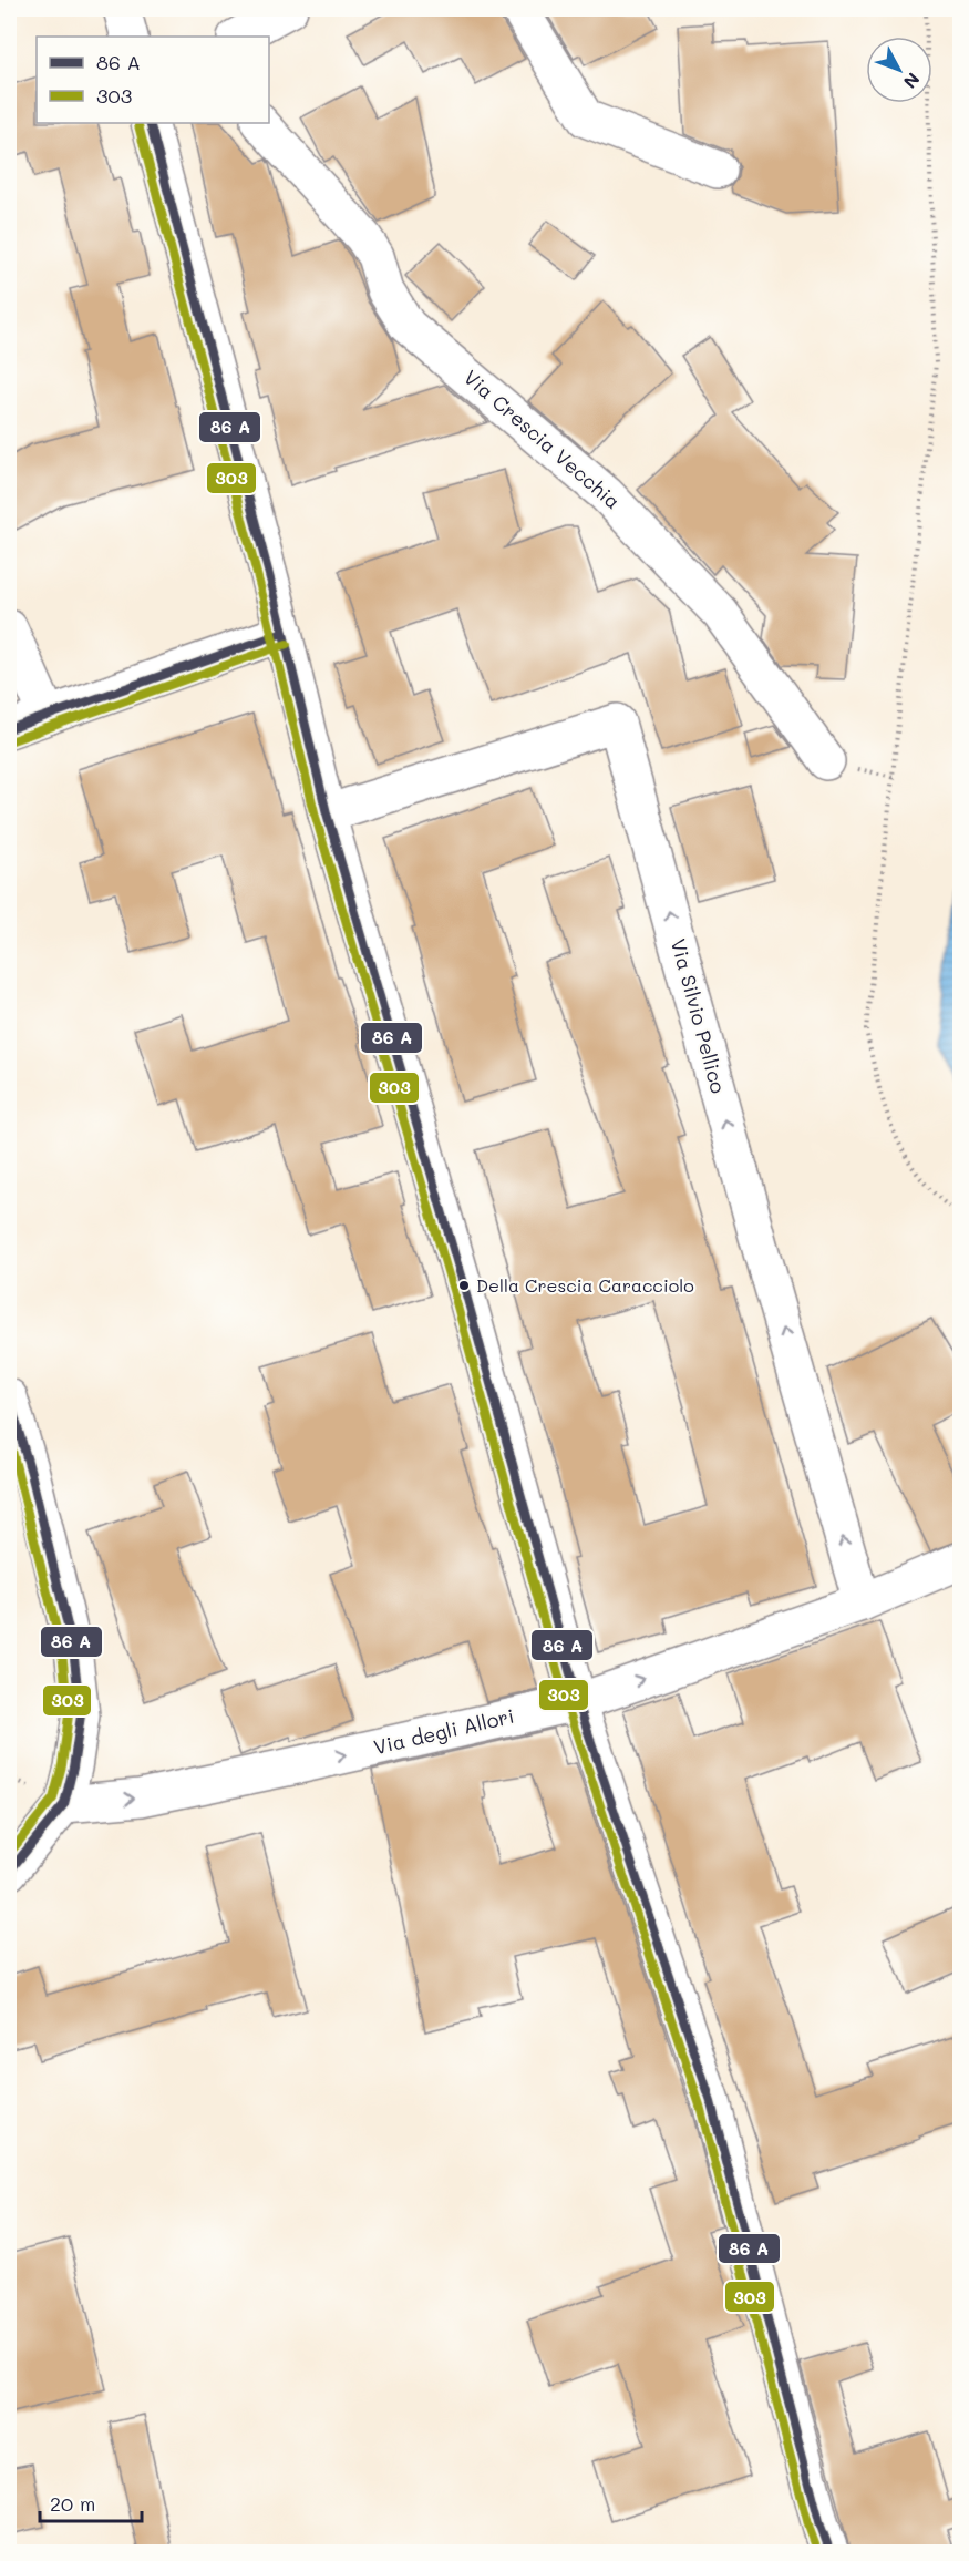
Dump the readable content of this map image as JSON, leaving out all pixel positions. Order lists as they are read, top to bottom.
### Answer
{
  "streets": {
    "street": ["Via Crescia Vecchia", "Via Silvio Pellico", "Via degli Allori"]
  },
  "crossings": [
    ["Via Silvio Pellico", "Via degli Allori"]
  ],
  "one_way": ["Via degli Allori"],
  "places": ["Della Crescia Caracciolo"],
  "lines": ["transit line 303"],
  "legend": ["86 A", "303"],
  "scale_bar": "20 m",
  "north": "bottom right"
}
